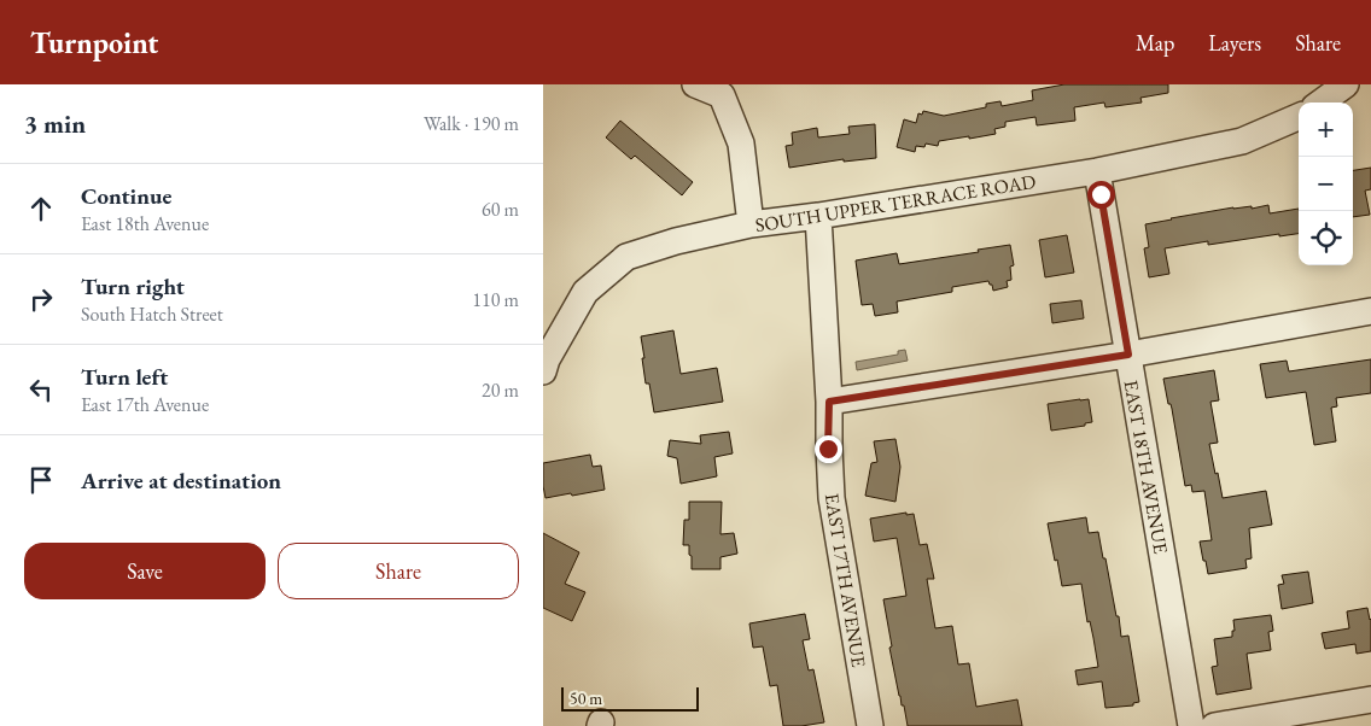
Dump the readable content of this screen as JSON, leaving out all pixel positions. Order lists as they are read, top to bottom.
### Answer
{
  "streets": {
    "street": ["SOUTH UPPER TERRACE ROAD", "EAST 18TH AVENUE", "EAST 17TH AVENUE"]
  },
  "crossings": [
    ["SOUTH UPPER TERRACE ROAD", "EAST 18TH AVENUE"],
    ["SOUTH UPPER TERRACE ROAD", "EAST 17TH AVENUE"]
  ],
  "scale_bar": "50 m",
  "page": {
    "header": "Turnpoint",
    "nav": ["Map", "Layers", "Share"],
    "heading": ["3 min", "Walk · 190 m"],
    "map_buttons": ["+", "−"],
    "list": [
      ["Continue", "East 18th Avenue", "60 m"],
      ["Turn right", "South Hatch Street", "110 m"],
      ["Turn left", "East 17th Avenue", "20 m"],
      "Arrive at destination"
    ],
    "buttons": ["Save", "Share"],
    "scale": "50 m"
  }
}
